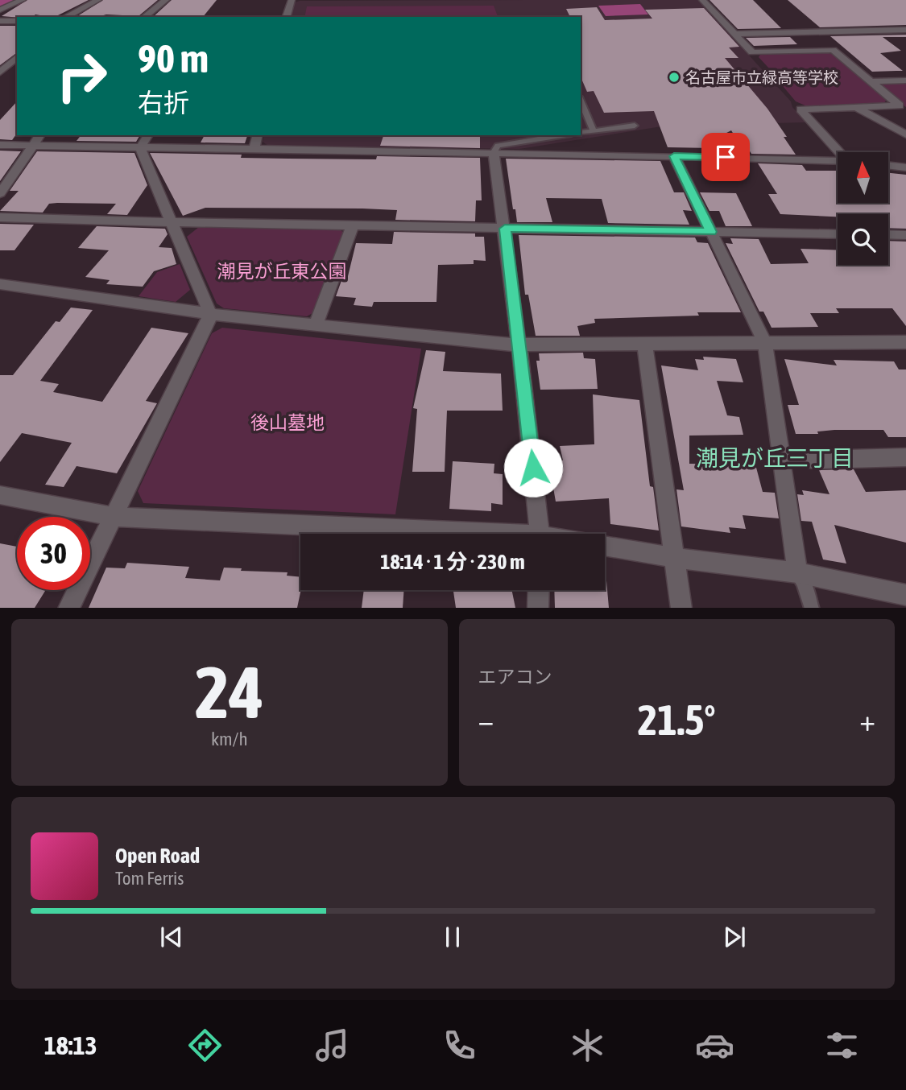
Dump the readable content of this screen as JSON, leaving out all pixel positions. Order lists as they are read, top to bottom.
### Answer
{
  "districts": ["潮見が丘三丁目"],
  "parks": ["潮見が丘東公園", "後山墓地"],
  "places": ["名古屋市立緑高等学校"],
  "north": "top",
  "page": {
    "turn": ["90 m", "右折"],
    "limit": "30",
    "trip": "18:14 · 1 分 · 230 m",
    "tile": [
      ["24", "km/h"],
      "エアコン"
    ],
    "heat": ["−", "21.5°", "+"],
    "song": ["Open Road", "Tom Ferris"],
    "tabs": "18:13"
  }
}
